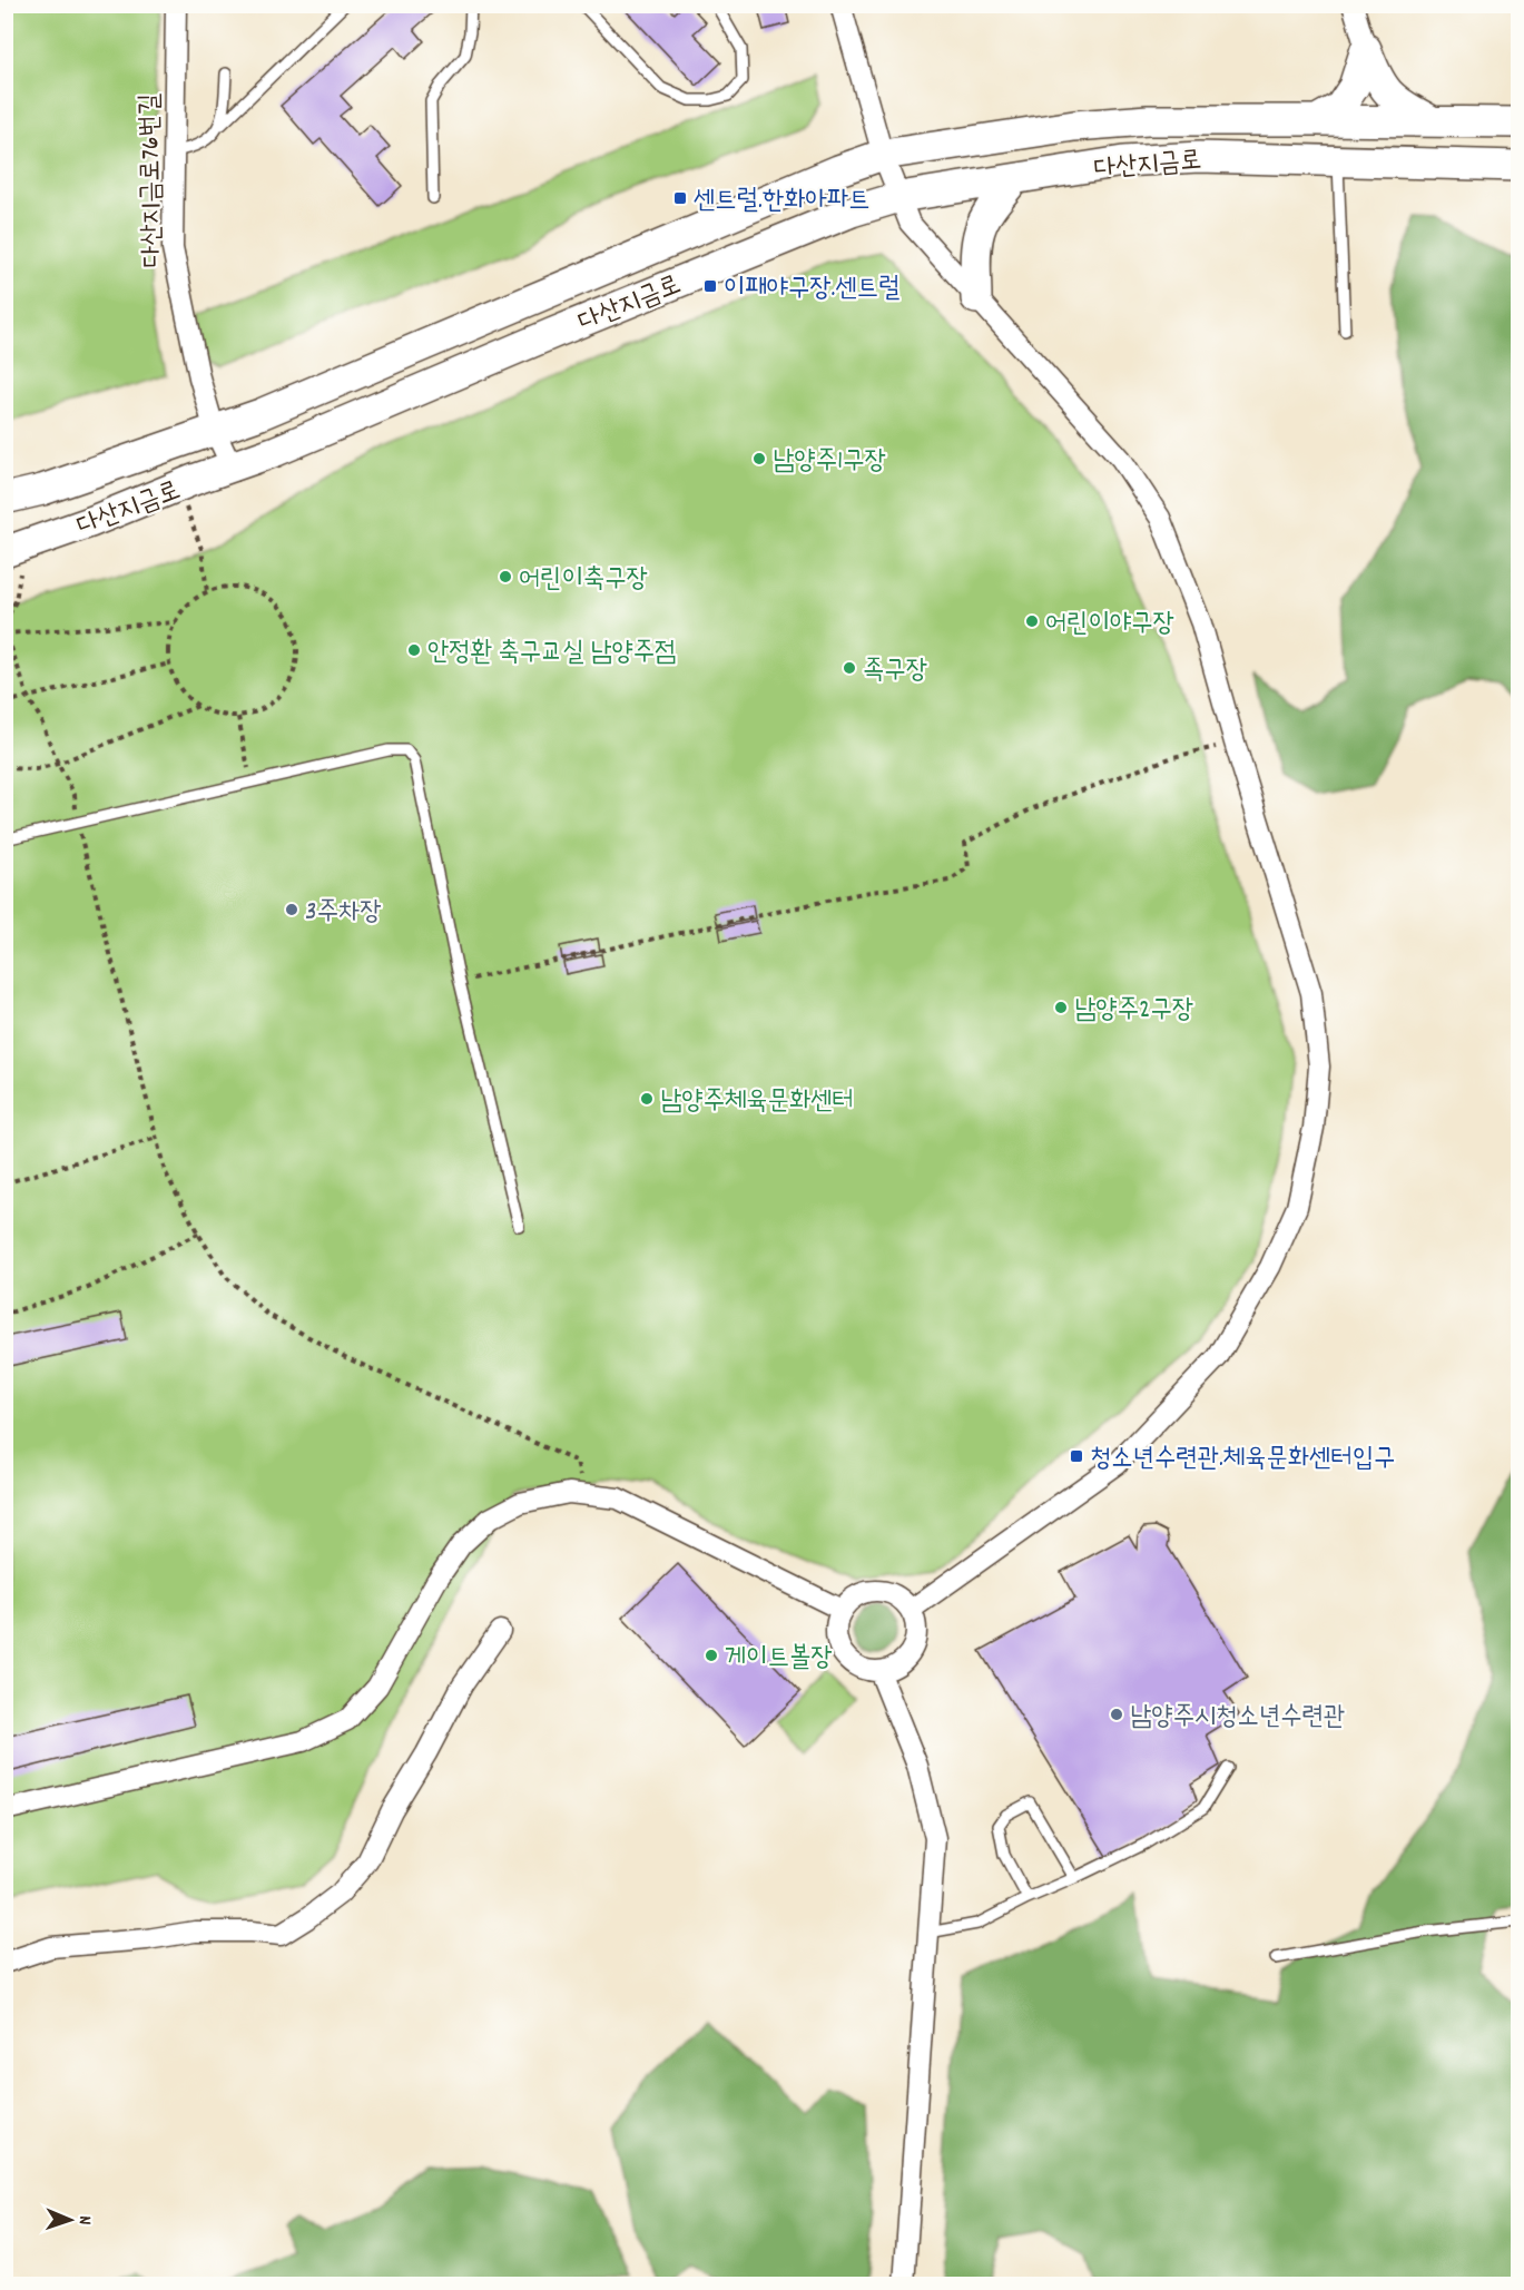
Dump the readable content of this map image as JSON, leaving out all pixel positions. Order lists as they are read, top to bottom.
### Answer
{
  "streets": {
    "street": ["다산지금로", "다산지금로76번길"]
  },
  "crossings": [
    ["다산지금로", "다산지금로76번길"]
  ],
  "places": {
    "transit": ["센트럴.한화아파트", "이패야구장.센트럴", "청소년수련관.체육문화센터입구"],
    "other": [
      "남양주1구장",
      "어린이축구장",
      "어린이야구장",
      "안정환 축구교실 남양주점",
      "족구장",
      "3주차장",
      "남양주2구장",
      "남양주체육문화센터",
      "게이트볼장",
      "남양주시청소년수련관"
    ]
  },
  "north": "right"
}
